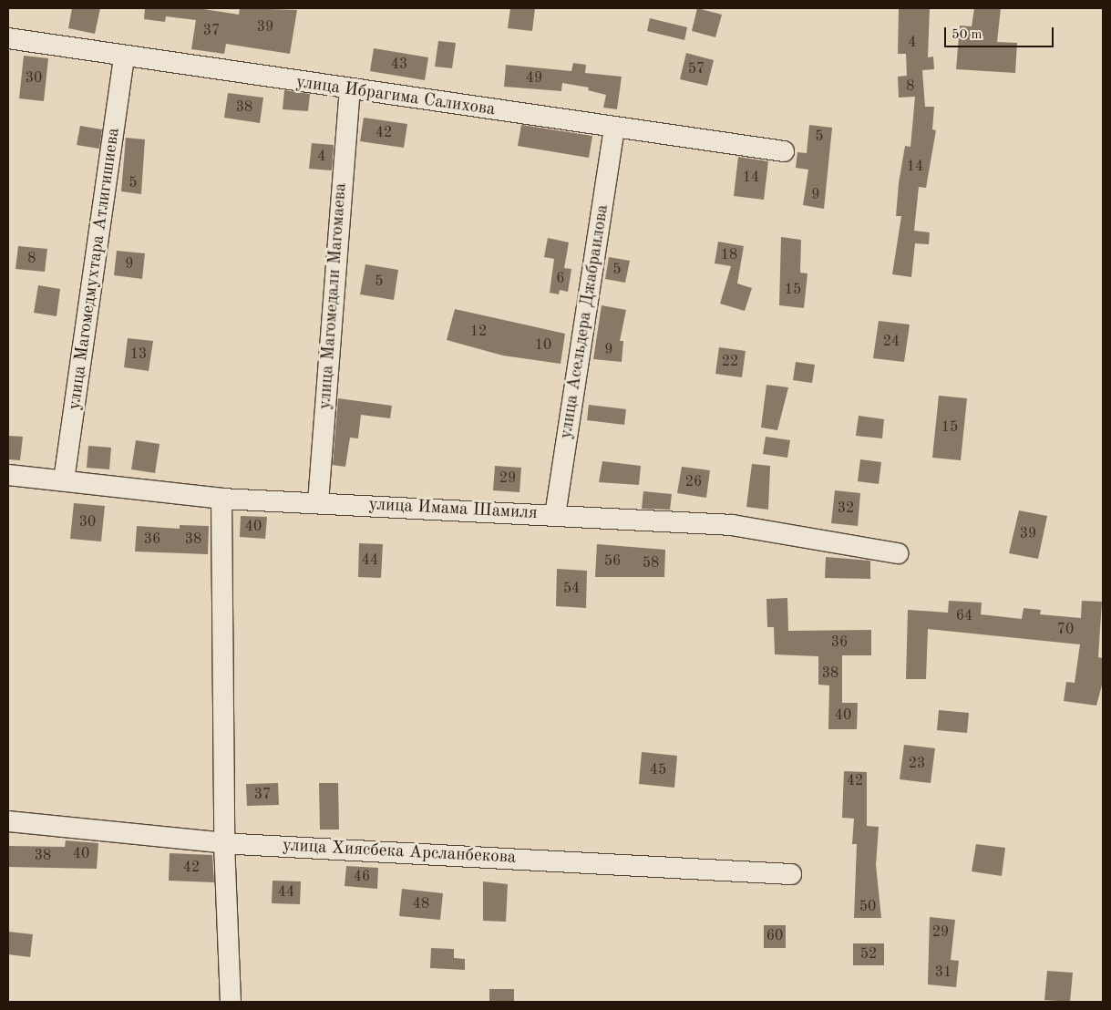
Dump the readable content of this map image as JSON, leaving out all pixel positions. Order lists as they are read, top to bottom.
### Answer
{
  "streets": {
    "street": [
      "улица Ибрагима Салихова",
      "улица Магомедмухтара Атлигишиева",
      "улица Магомедали Магомаева",
      "улица Асельдера Джабраилова",
      "улица Имама Шамиля",
      "улица Хиясбека Арсланбекова"
    ]
  },
  "crossings": [
    ["улица Ибрагима Салихова", "улица Магомедмухтара Атлигишиева"],
    ["улица Ибрагима Салихова", "улица Магомедали Магомаева"],
    ["улица Ибрагима Салихова", "улица Асельдера Джабраилова"],
    ["улица Магомедмухтара Атлигишиева", "улица Имама Шамиля"],
    ["улица Магомедали Магомаева", "улица Имама Шамиля"],
    ["улица Асельдера Джабраилова", "улица Имама Шамиля"]
  ],
  "house_numbers": [
    "39",
    "37",
    "4",
    "43",
    "57",
    "30",
    "49",
    "8",
    "38",
    "42",
    "5",
    "4",
    "14",
    "14",
    "5",
    "9",
    "18",
    "8",
    "9",
    "5",
    "6",
    "5",
    "15",
    "12",
    "24",
    "10",
    "9",
    "13",
    "22",
    "15",
    "29",
    "26",
    "32",
    "30",
    "40",
    "39",
    "36",
    "38",
    "44",
    "56",
    "58",
    "54",
    "64",
    "70",
    "36",
    "38",
    "40",
    "23",
    "45",
    "42",
    "37",
    "40",
    "38",
    "42",
    "46",
    "44",
    "48",
    "50",
    "29",
    "60",
    "52",
    "31"
  ],
  "scale_bar": "50 m"
}
